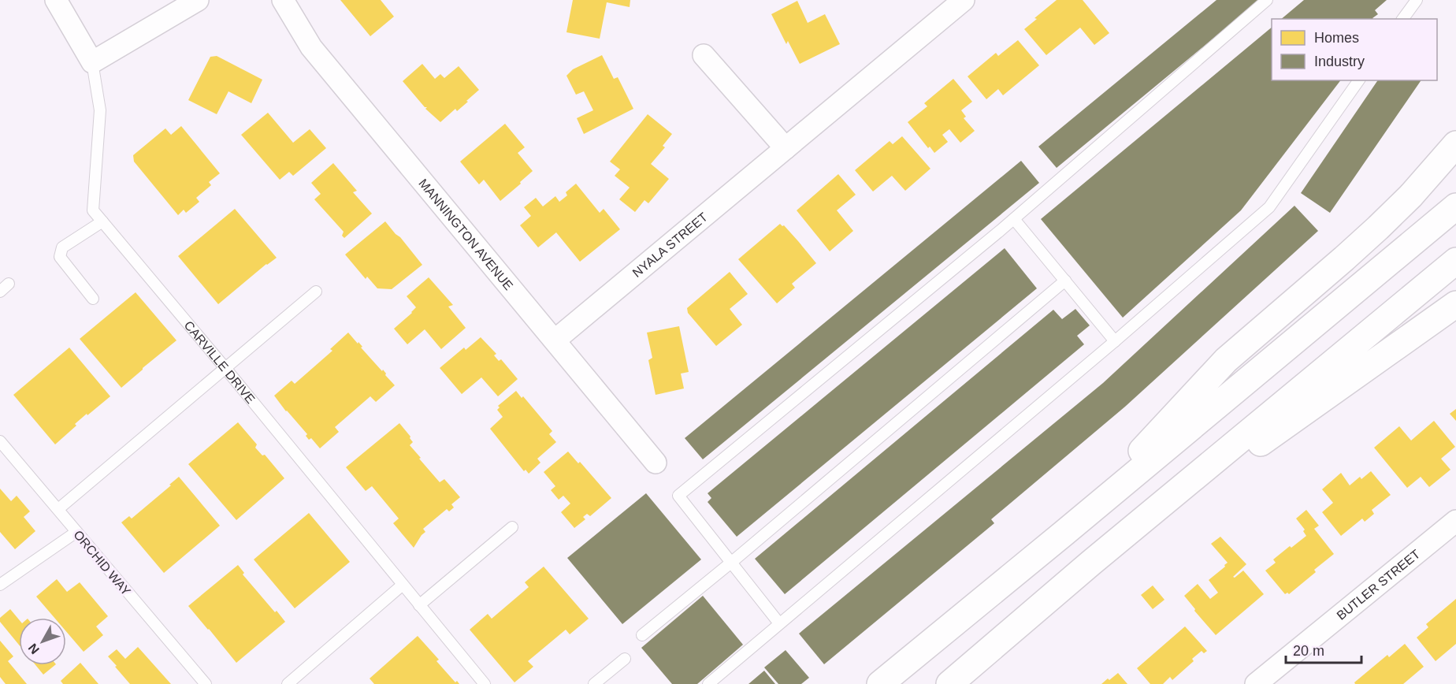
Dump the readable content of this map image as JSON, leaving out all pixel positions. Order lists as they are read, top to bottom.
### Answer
{
  "streets": {
    "street": [
      "MANNINGTON AVENUE",
      "NYALA STREET",
      "CARVILLE DRIVE",
      "BUTLER STREET"
    ],
    "lane": ["ORCHID WAY"]
  },
  "crossings": [
    ["MANNINGTON AVENUE", "NYALA STREET"]
  ],
  "legend": ["Homes", "Industry"],
  "scale_bar": "20 m",
  "north": "bottom left"
}
